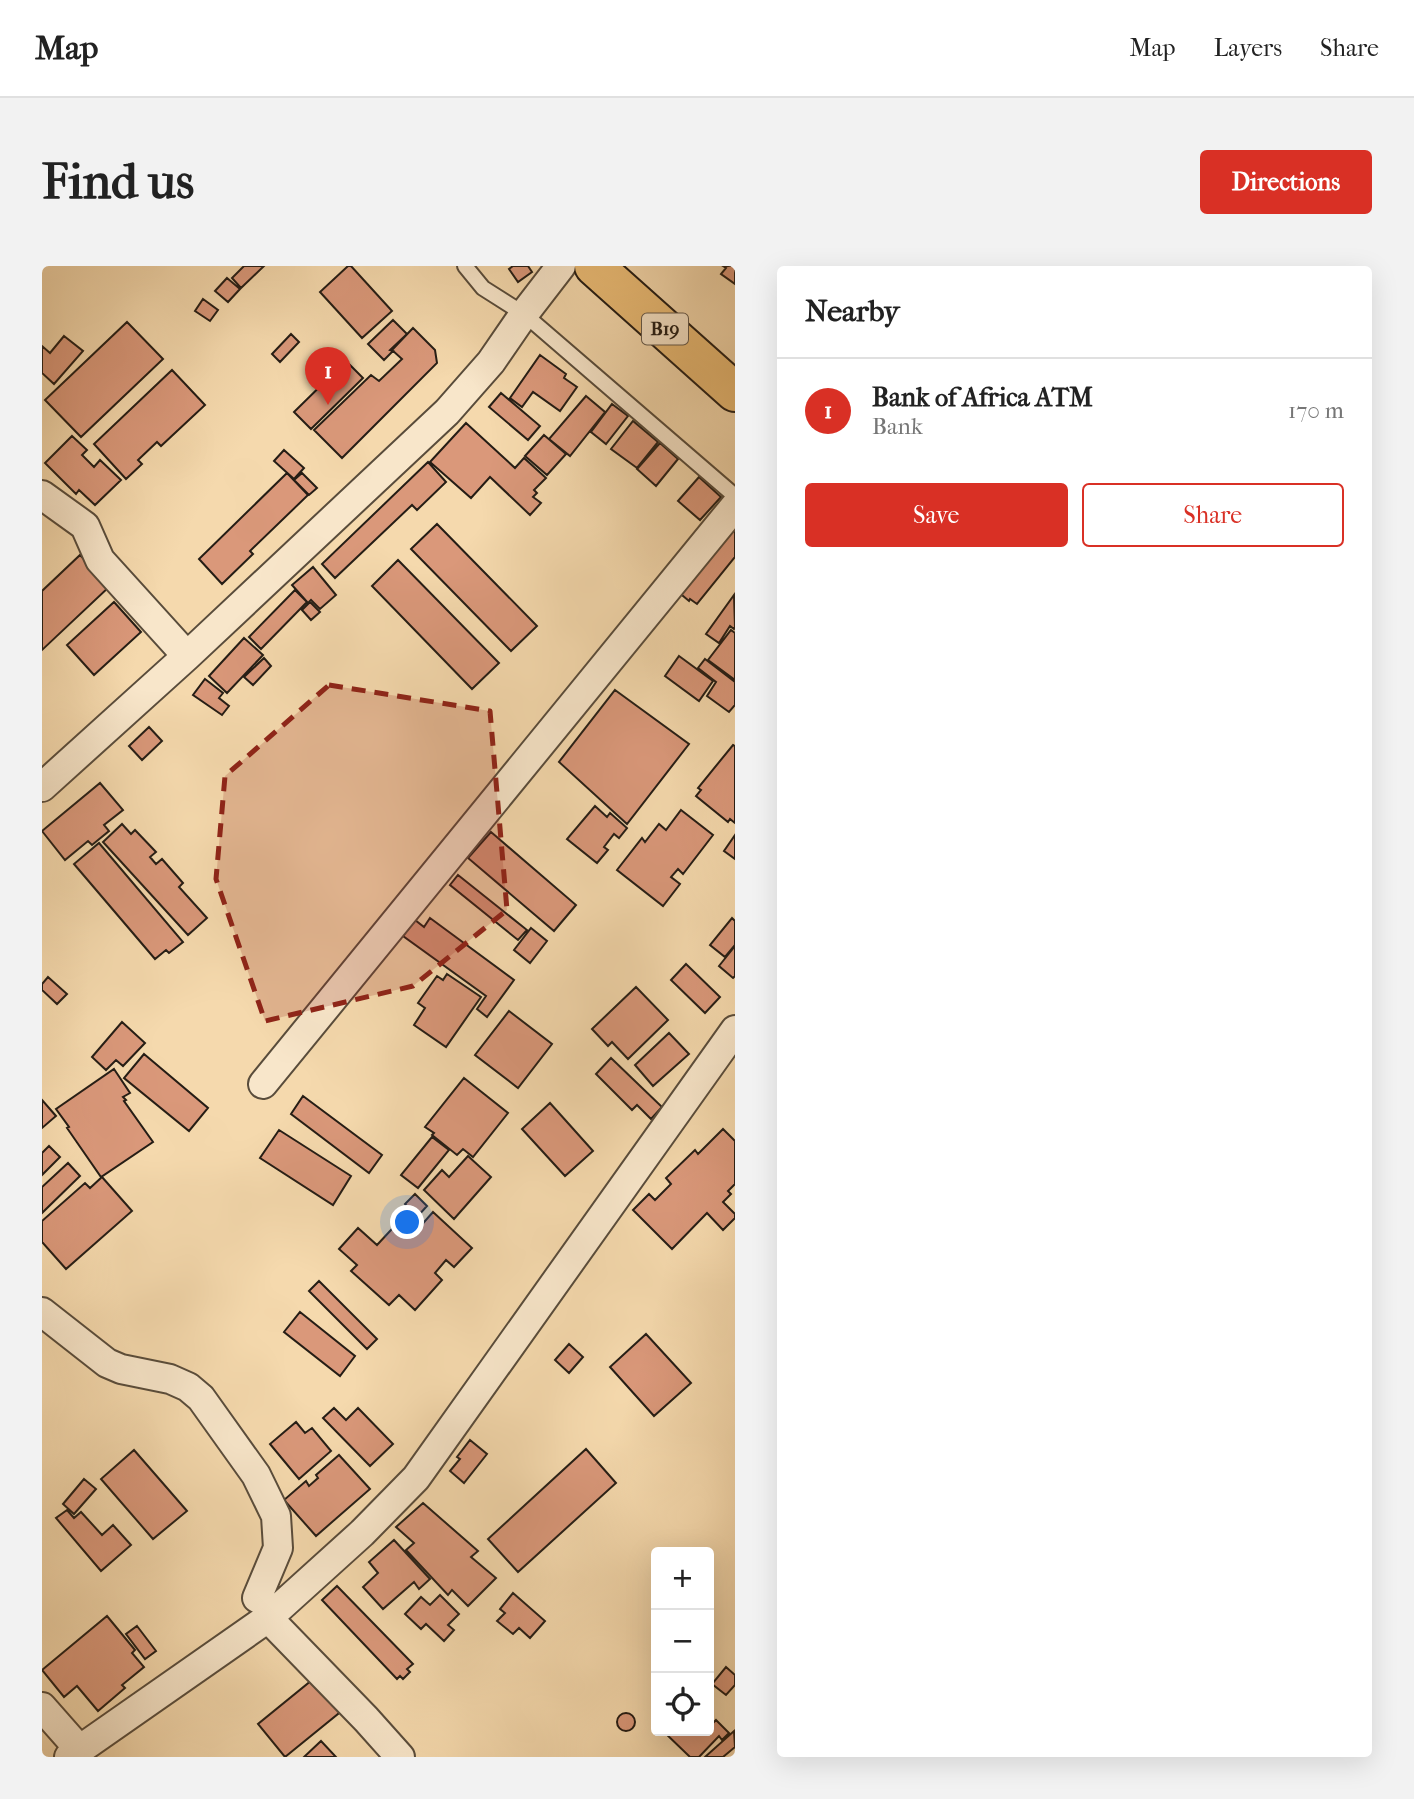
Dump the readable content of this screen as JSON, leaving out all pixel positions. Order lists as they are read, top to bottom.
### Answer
{
  "streets": {
    "highway": ["B19"]
  },
  "page": {
    "header": "Map",
    "nav": ["Map", "Layers", "Share"],
    "buttons": [
      "Directions",
      ["Save", "Share"]
    ],
    "title": "Find us",
    "heading": "Nearby",
    "pins": "1",
    "list": [
      {
        "mark": "1",
        "name": "Bank of Africa ATM",
        "note": "Bank",
        "value": "170 m"
      }
    ],
    "map_buttons": ["+", "−"]
  }
}
